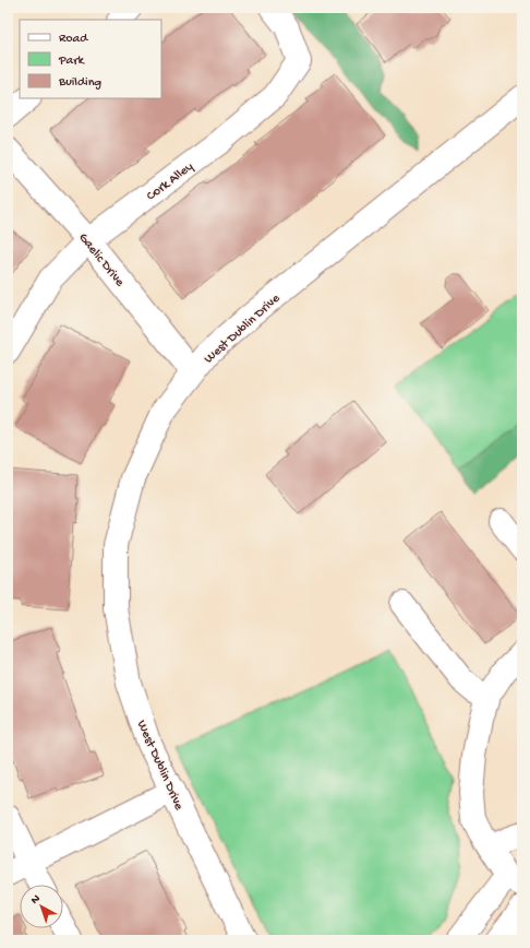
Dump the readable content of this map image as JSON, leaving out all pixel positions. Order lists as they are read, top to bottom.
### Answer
{
  "streets": {
    "street": ["Cork Alley", "Gaelic Drive", "West Dublin Drive"]
  },
  "crossings": [
    ["Cork Alley", "Gaelic Drive"],
    ["Gaelic Drive", "West Dublin Drive"]
  ],
  "legend": ["Road", "Park", "Building"],
  "north": "top left"
}
